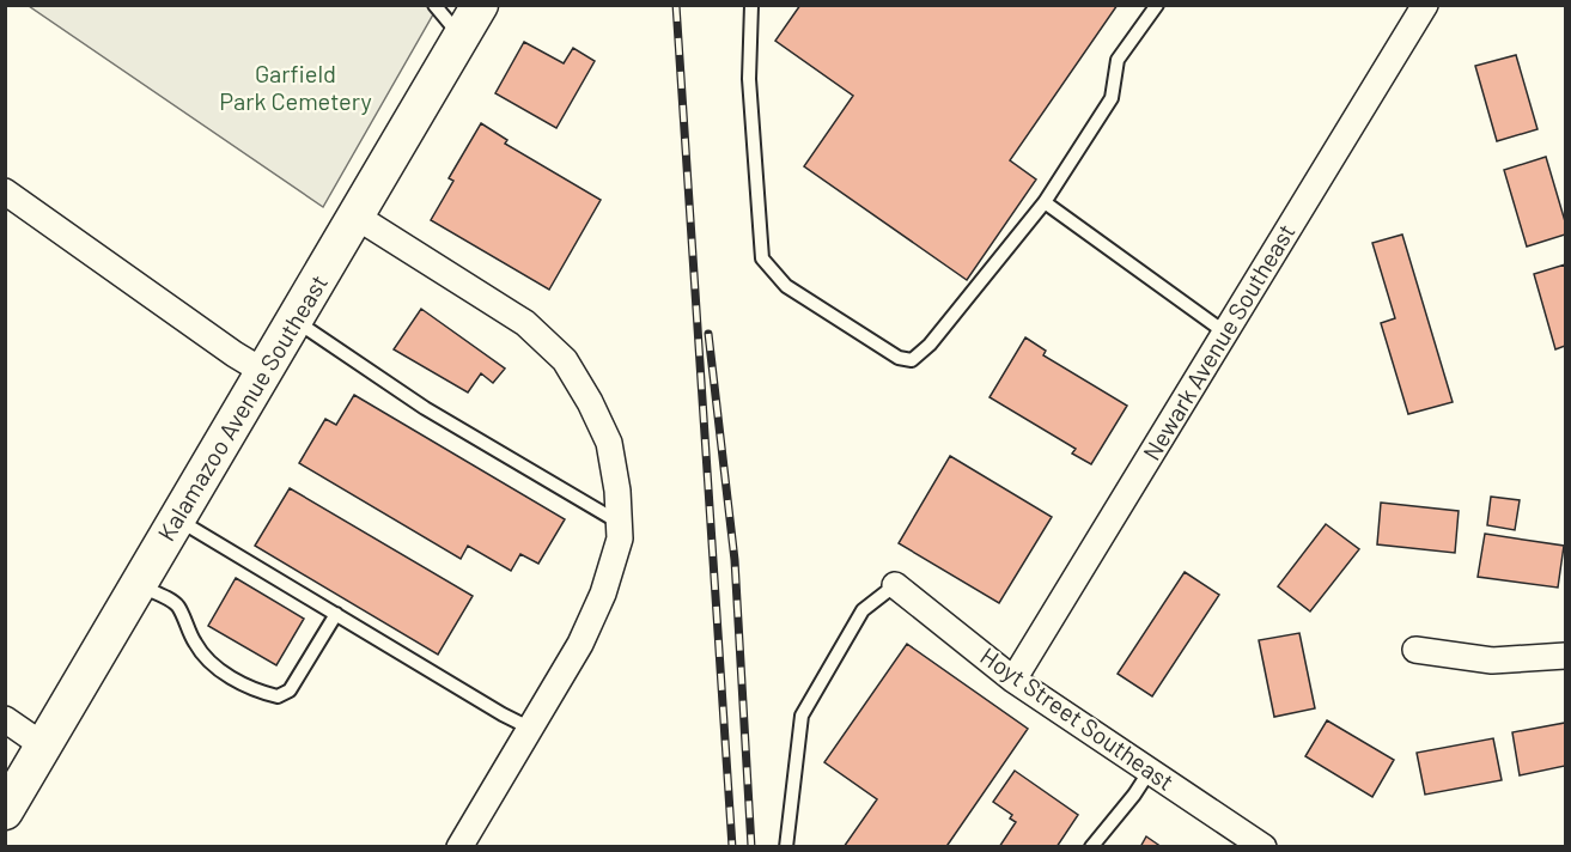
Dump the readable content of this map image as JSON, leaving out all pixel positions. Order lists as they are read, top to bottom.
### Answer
{
  "streets": {
    "main road": ["Kalamazoo Avenue Southeast"],
    "street": ["Newark Avenue Southeast", "Hoyt Street Southeast"]
  },
  "crossings": [
    ["Newark Avenue Southeast", "Hoyt Street Southeast"]
  ],
  "parks": ["Garfield Park Cemetery"]
}
